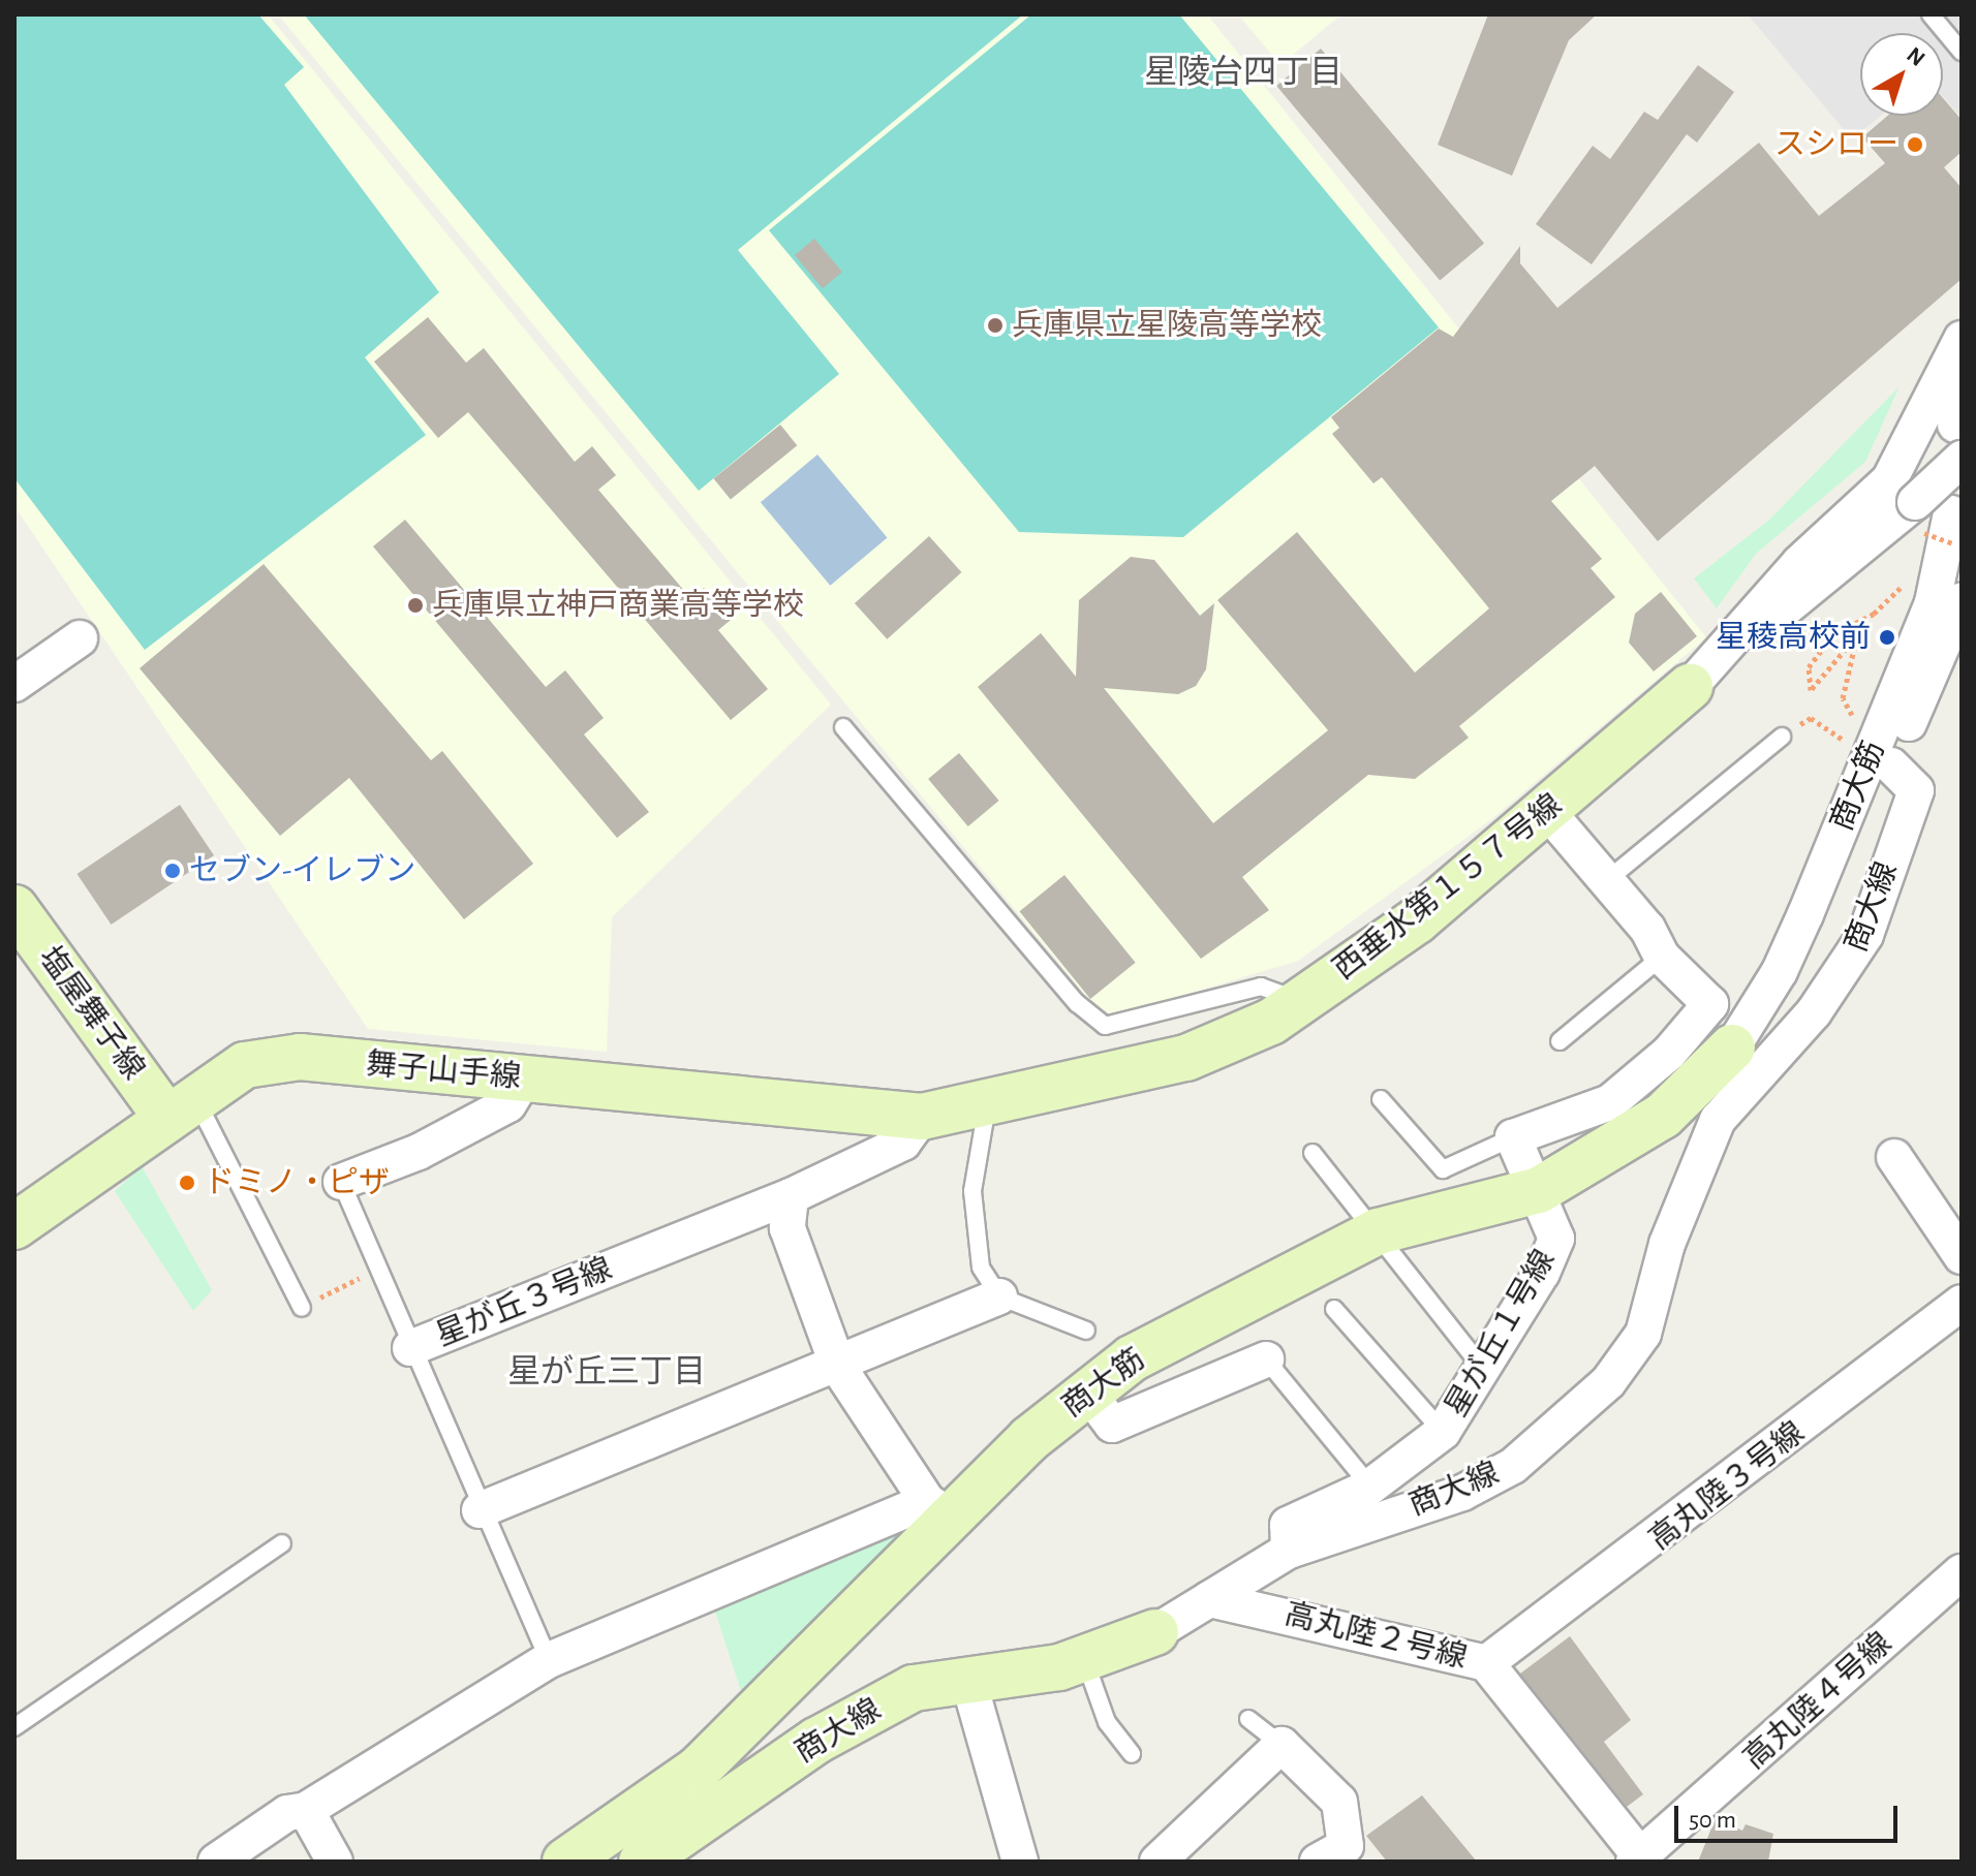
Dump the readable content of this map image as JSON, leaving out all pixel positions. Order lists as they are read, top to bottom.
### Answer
{
  "streets": {
    "street": [
      "商大筋",
      "西垂水第１５７号線",
      "商大線",
      "塩屋舞子線",
      "舞子山手線",
      "星が丘３号線",
      "星が丘１号線",
      "高丸陸３号線",
      "高丸陸２号線",
      "高丸陸４号線"
    ]
  },
  "crossings": [
    ["商大筋", "商大線"],
    ["商大筋", "星が丘１号線"],
    ["西垂水第１５７号線", "舞子山手線"],
    ["商大線", "星が丘１号線"],
    ["商大線", "高丸陸２号線"],
    ["塩屋舞子線", "舞子山手線"],
    ["高丸陸３号線", "高丸陸２号線"],
    ["高丸陸２号線", "高丸陸４号線"]
  ],
  "districts": ["星陵台四丁目", "星が丘三丁目"],
  "places": [
    "スシロー",
    "兵庫県立星陵高等学校",
    "兵庫県立神戸商業高等学校",
    "星稜高校前",
    "セブン-イレブン",
    "ドミノ・ピザ"
  ],
  "scale_bar": "50 m",
  "north": "top right"
}
